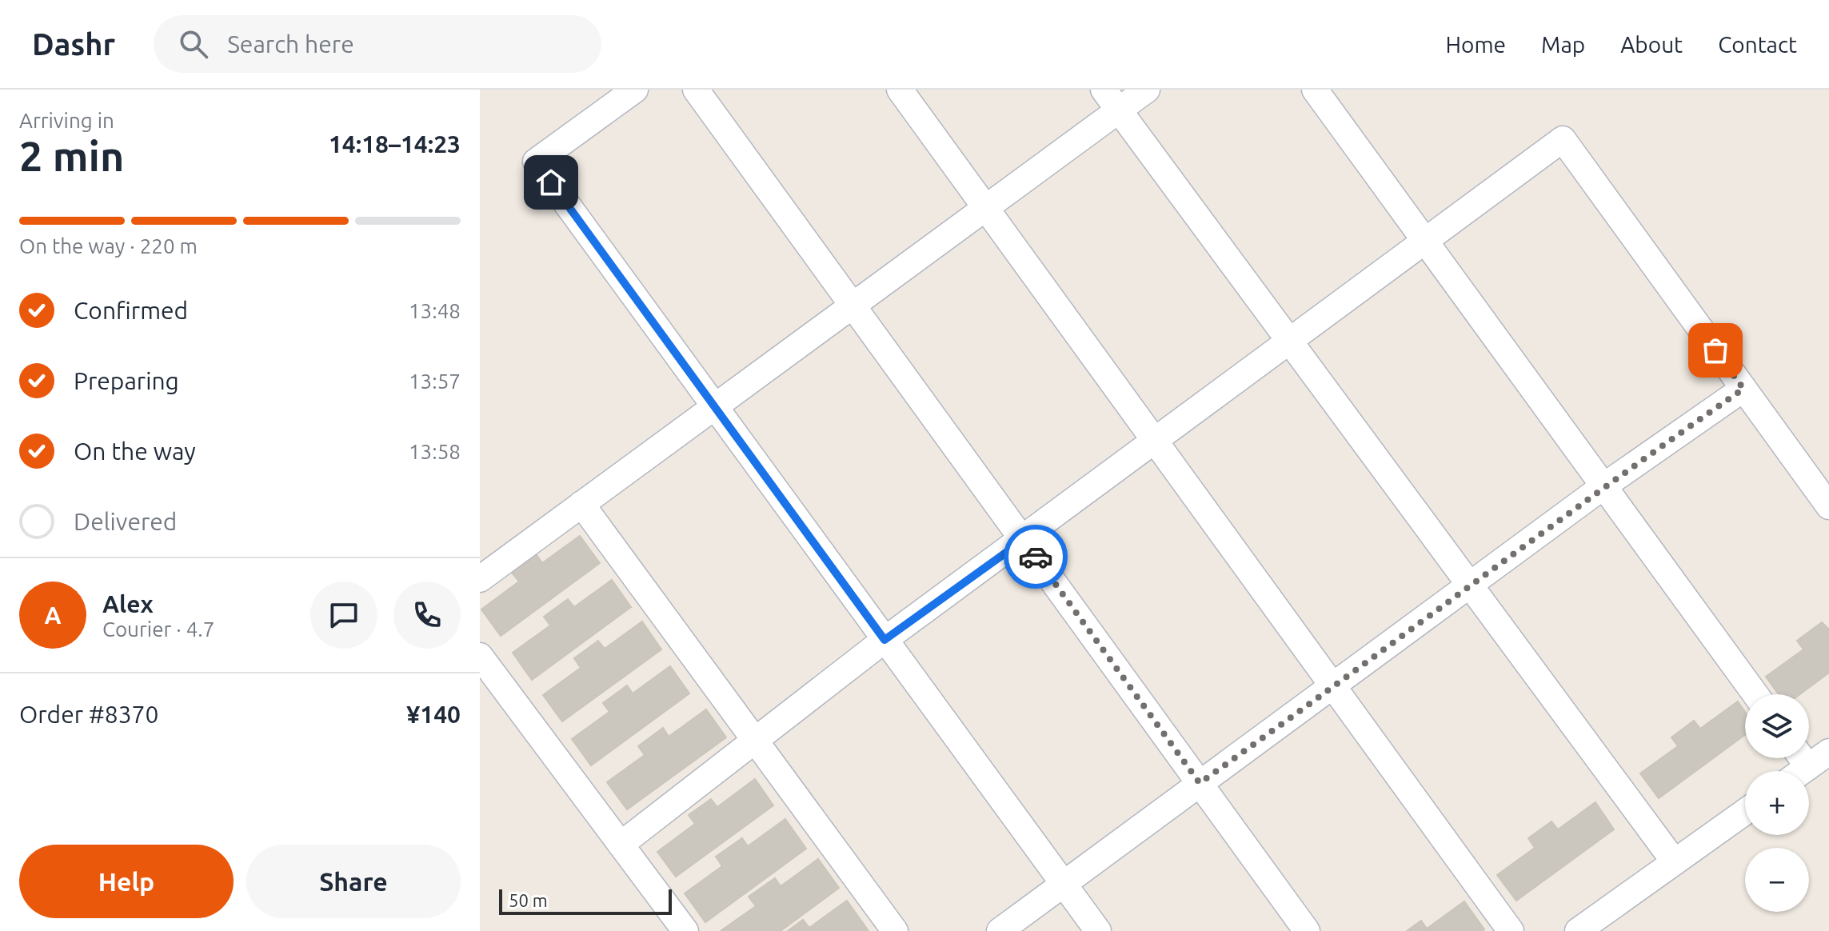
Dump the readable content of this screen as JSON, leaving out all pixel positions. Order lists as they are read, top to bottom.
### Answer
{
  "scale_bar": "50 m",
  "page": {
    "header": "Dashr",
    "search": "Search here",
    "nav": [
      "Home",
      "Map",
      "About",
      "Contact"
    ],
    "heading": ["2 min", "Arriving in", "14:18–14:23"],
    "panel": [
      "Alex",
      "Courier · 4.7",
      "Order #8370",
      "¥140"
    ],
    "bar": "On the way · 220 m",
    "list": [
      ["Confirmed", "13:48"],
      ["Preparing", "13:57"],
      ["On the way", "13:58"],
      "Delivered"
    ],
    "round": "A",
    "map_buttons": ["+", "−"],
    "buttons": ["Help", "Share"],
    "scale": "50 m"
  }
}
